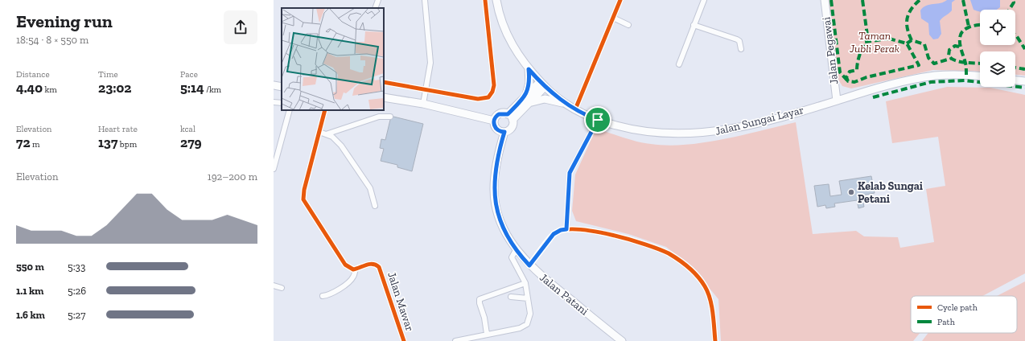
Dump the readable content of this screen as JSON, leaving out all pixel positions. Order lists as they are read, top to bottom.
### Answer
{
  "streets": {
    "main road": ["Jalan Pegawai", "Jalan Sungai Layar", "Jalan Patani"],
    "street": ["Jalan Mawar"]
  },
  "crossings": [
    ["Jalan Pegawai", "Jalan Sungai Layar"]
  ],
  "parks": ["Taman Jubli Perak"],
  "places": ["Kelab Sungai Petani"],
  "legend": ["Cycle path", "Path"],
  "page": {
    "heading": ["Evening run", "18:54 · 8 × 550 m"],
    "stats": [
      ["Distance", "4.40 km"],
      ["Time", "23:02"],
      ["Pace", "5:14 /km"],
      ["Elevation", "72 m"],
      ["Heart rate", "137 bpm"],
      ["kcal", "279"]
    ],
    "chart": ["Elevation", "192–200 m"],
    "list": [
      {
        "name": "550 m",
        "note": "5:33"
      },
      {
        "name": "1.1 km",
        "note": "5:26"
      },
      {
        "name": "1.6 km",
        "note": "5:27"
      }
    ]
  }
}
